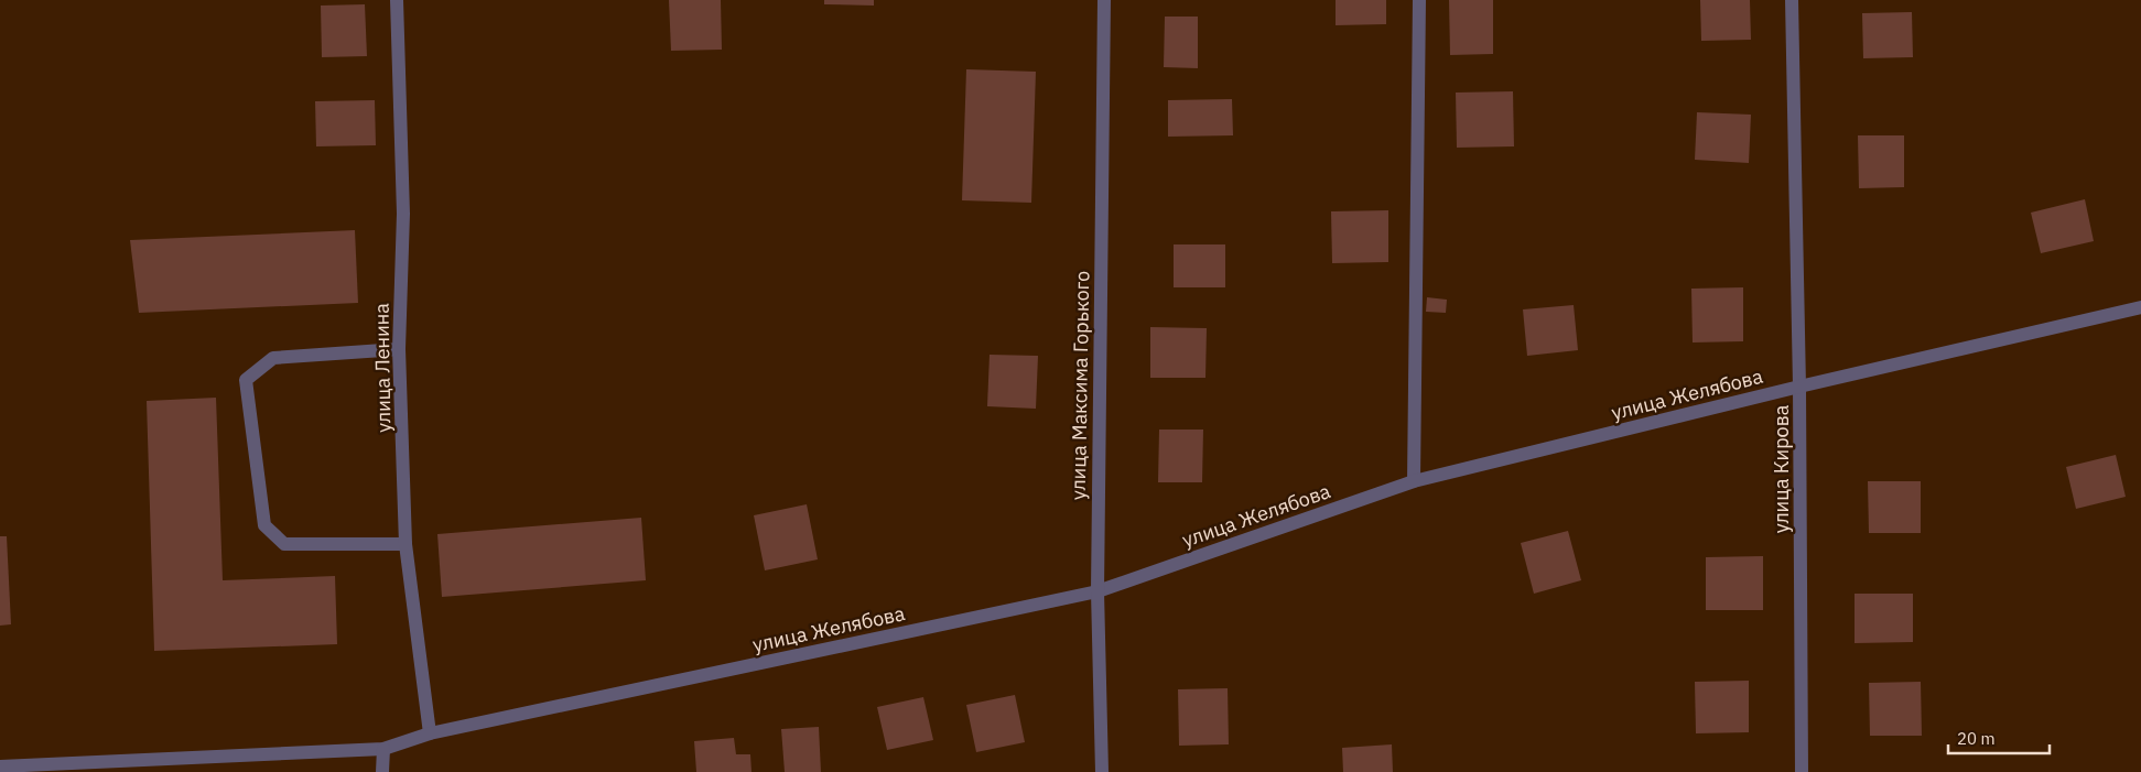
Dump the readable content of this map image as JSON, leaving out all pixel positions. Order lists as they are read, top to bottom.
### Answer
{
  "streets": {
    "street": [
      "улица Ленина",
      "улица Максима Горького",
      "улица Желябова",
      "улица Кирова"
    ]
  },
  "crossings": [
    ["улица Ленина", "улица Желябова"],
    ["улица Максима Горького", "улица Желябова"],
    ["улица Желябова", "улица Кирова"]
  ],
  "scale_bar": "20 m"
}
